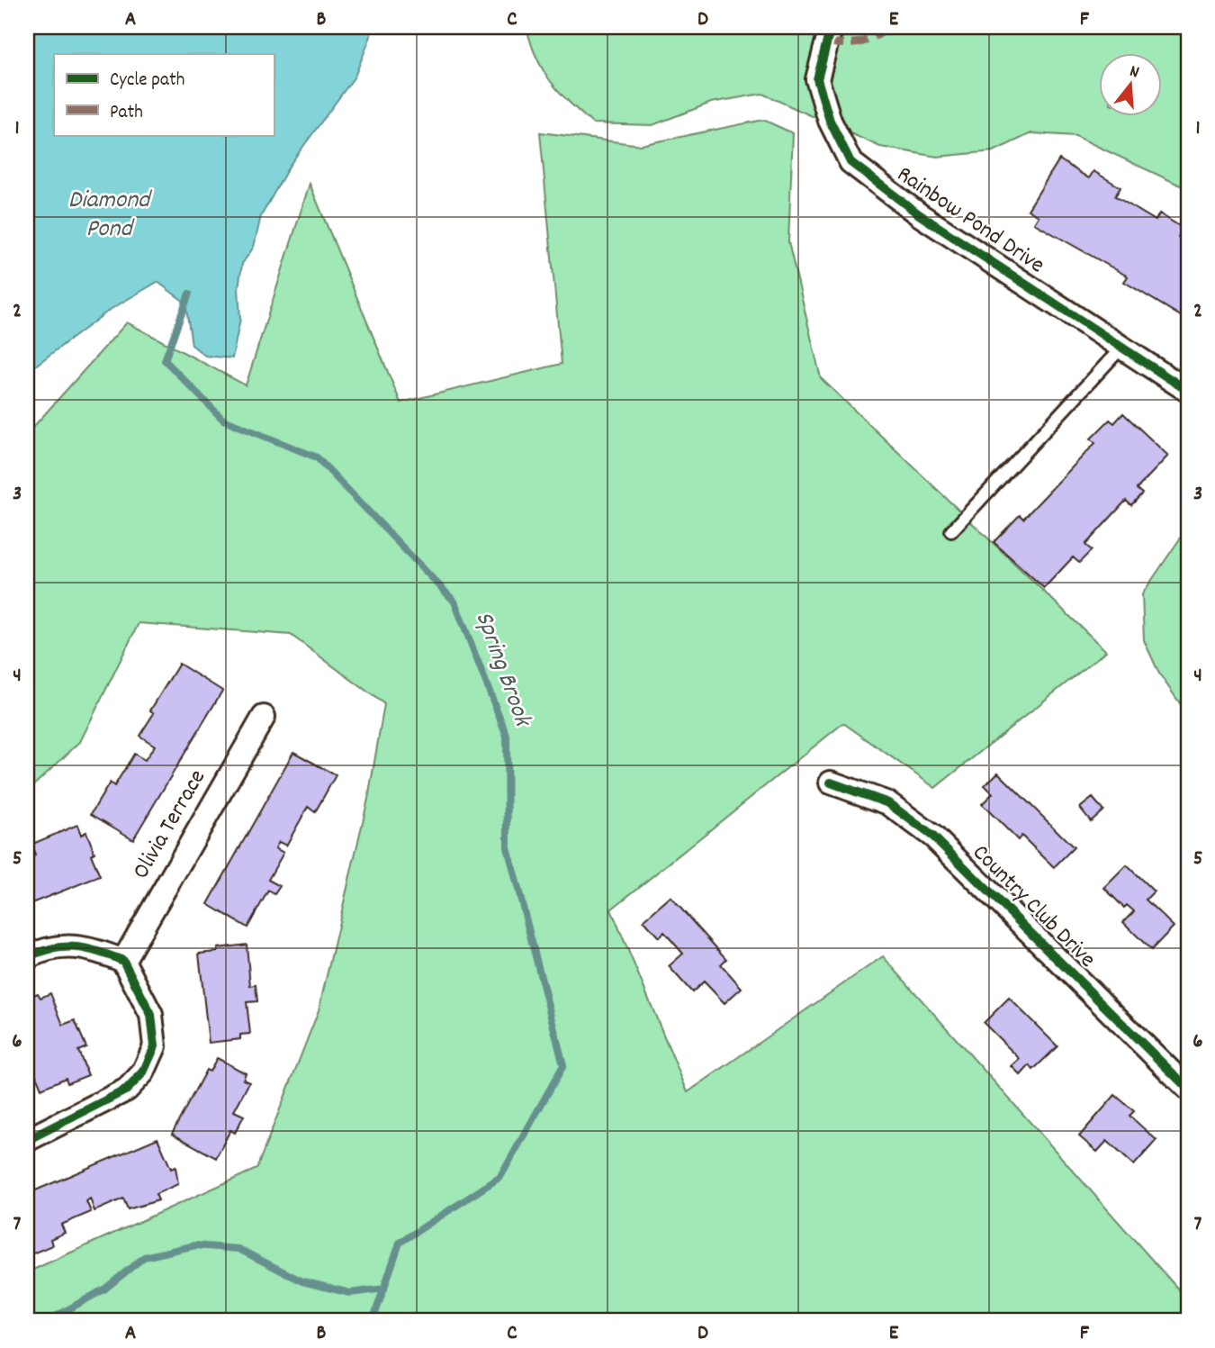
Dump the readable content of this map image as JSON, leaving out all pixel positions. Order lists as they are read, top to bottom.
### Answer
{
  "streets": {
    "street": ["Rainbow Pond Drive", "Olivia Terrace", "Country Club Drive"]
  },
  "water": ["Diamond Pond", "Spring Brook"],
  "legend": ["Cycle path", "Path"],
  "north": "top",
  "grid": {
    "columns": [
      "A",
      "B",
      "C",
      "D",
      "E",
      "F"
    ],
    "rows": [
      "1",
      "2",
      "3",
      "4",
      "5",
      "6",
      "7"
    ]
  }
}
